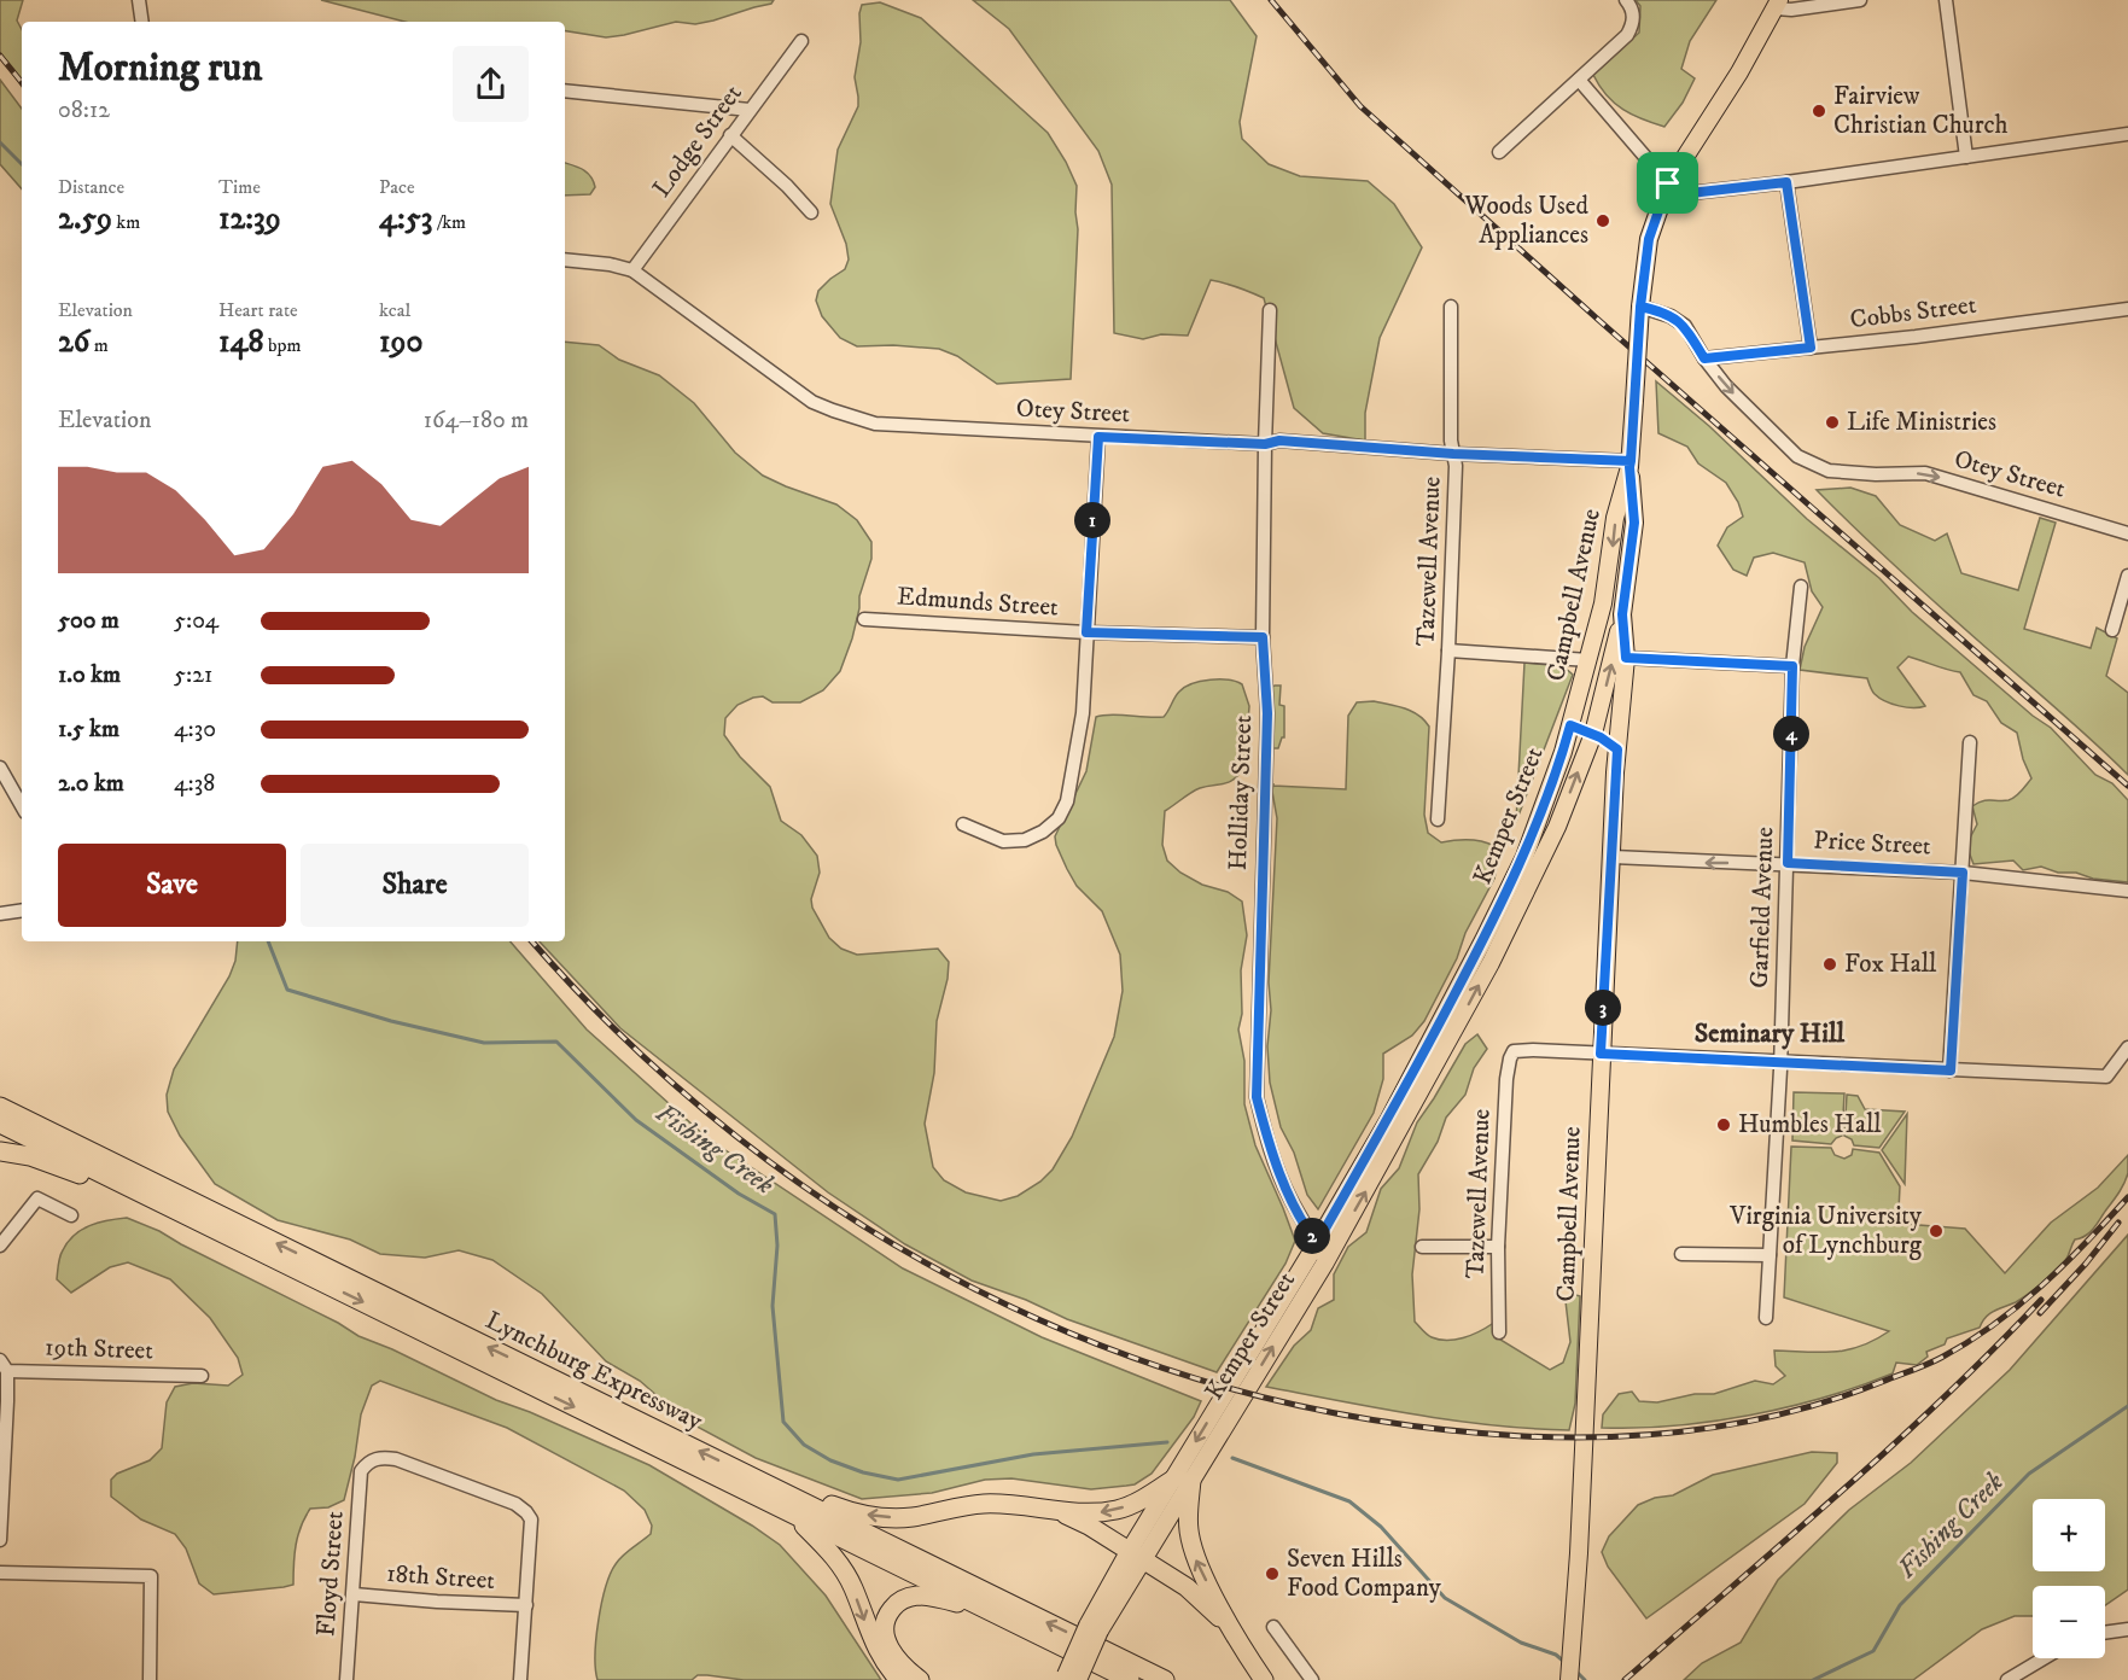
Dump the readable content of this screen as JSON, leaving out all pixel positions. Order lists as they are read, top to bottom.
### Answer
{
  "streets": {
    "highway": ["Lynchburg Expressway"],
    "main road": ["Campbell Avenue", "Kemper Street"],
    "street": [
      "Lodge Street",
      "Cobbs Street",
      "Otey Street",
      "Tazewell Avenue",
      "Edmunds Street",
      "Holliday Street",
      "Price Street",
      "Garfield Avenue",
      "19th Street",
      "Floyd Street",
      "18th Street"
    ]
  },
  "crossings": [
    ["Lodge Street", "Otey Street"],
    ["Cobbs Street", "Otey Street"],
    ["Otey Street", "Tazewell Avenue"],
    ["Otey Street", "Campbell Avenue"],
    ["Otey Street", "Holliday Street"],
    ["Tazewell Avenue", "Campbell Avenue"],
    ["Campbell Avenue", "Kemper Street"],
    ["Campbell Avenue", "Price Street"],
    ["Edmunds Street", "Holliday Street"],
    ["Holliday Street", "Kemper Street"],
    ["Price Street", "Garfield Avenue"],
    ["Floyd Street", "18th Street"]
  ],
  "districts": ["Seminary Hill"],
  "water": ["Fishing Creek"],
  "places": [
    "Fairview Christian Church",
    "Woods Used Appliances",
    "Life Ministries",
    "Fox Hall",
    "Humbles Hall",
    "Virginia University of Lynchburg",
    "Seven Hills Food Company"
  ],
  "page": {
    "heading": ["Morning run", "08:12"],
    "stats": [
      ["Distance", "2.59 km"],
      ["Time", "12:39"],
      ["Pace", "4:53 /km"],
      ["Elevation", "26 m"],
      ["Heart rate", "148 bpm"],
      ["kcal", "190"]
    ],
    "chart": ["Elevation", "164–180 m"],
    "pins": [
      "1",
      "4",
      "3",
      "2"
    ],
    "list": [
      {
        "name": "500 m",
        "note": "5:04"
      },
      {
        "name": "1.0 km",
        "note": "5:21"
      },
      {
        "name": "1.5 km",
        "note": "4:30"
      },
      {
        "name": "2.0 km",
        "note": "4:38"
      }
    ],
    "buttons": ["Save", "Share"],
    "map_buttons": ["+", "−"]
  }
}
